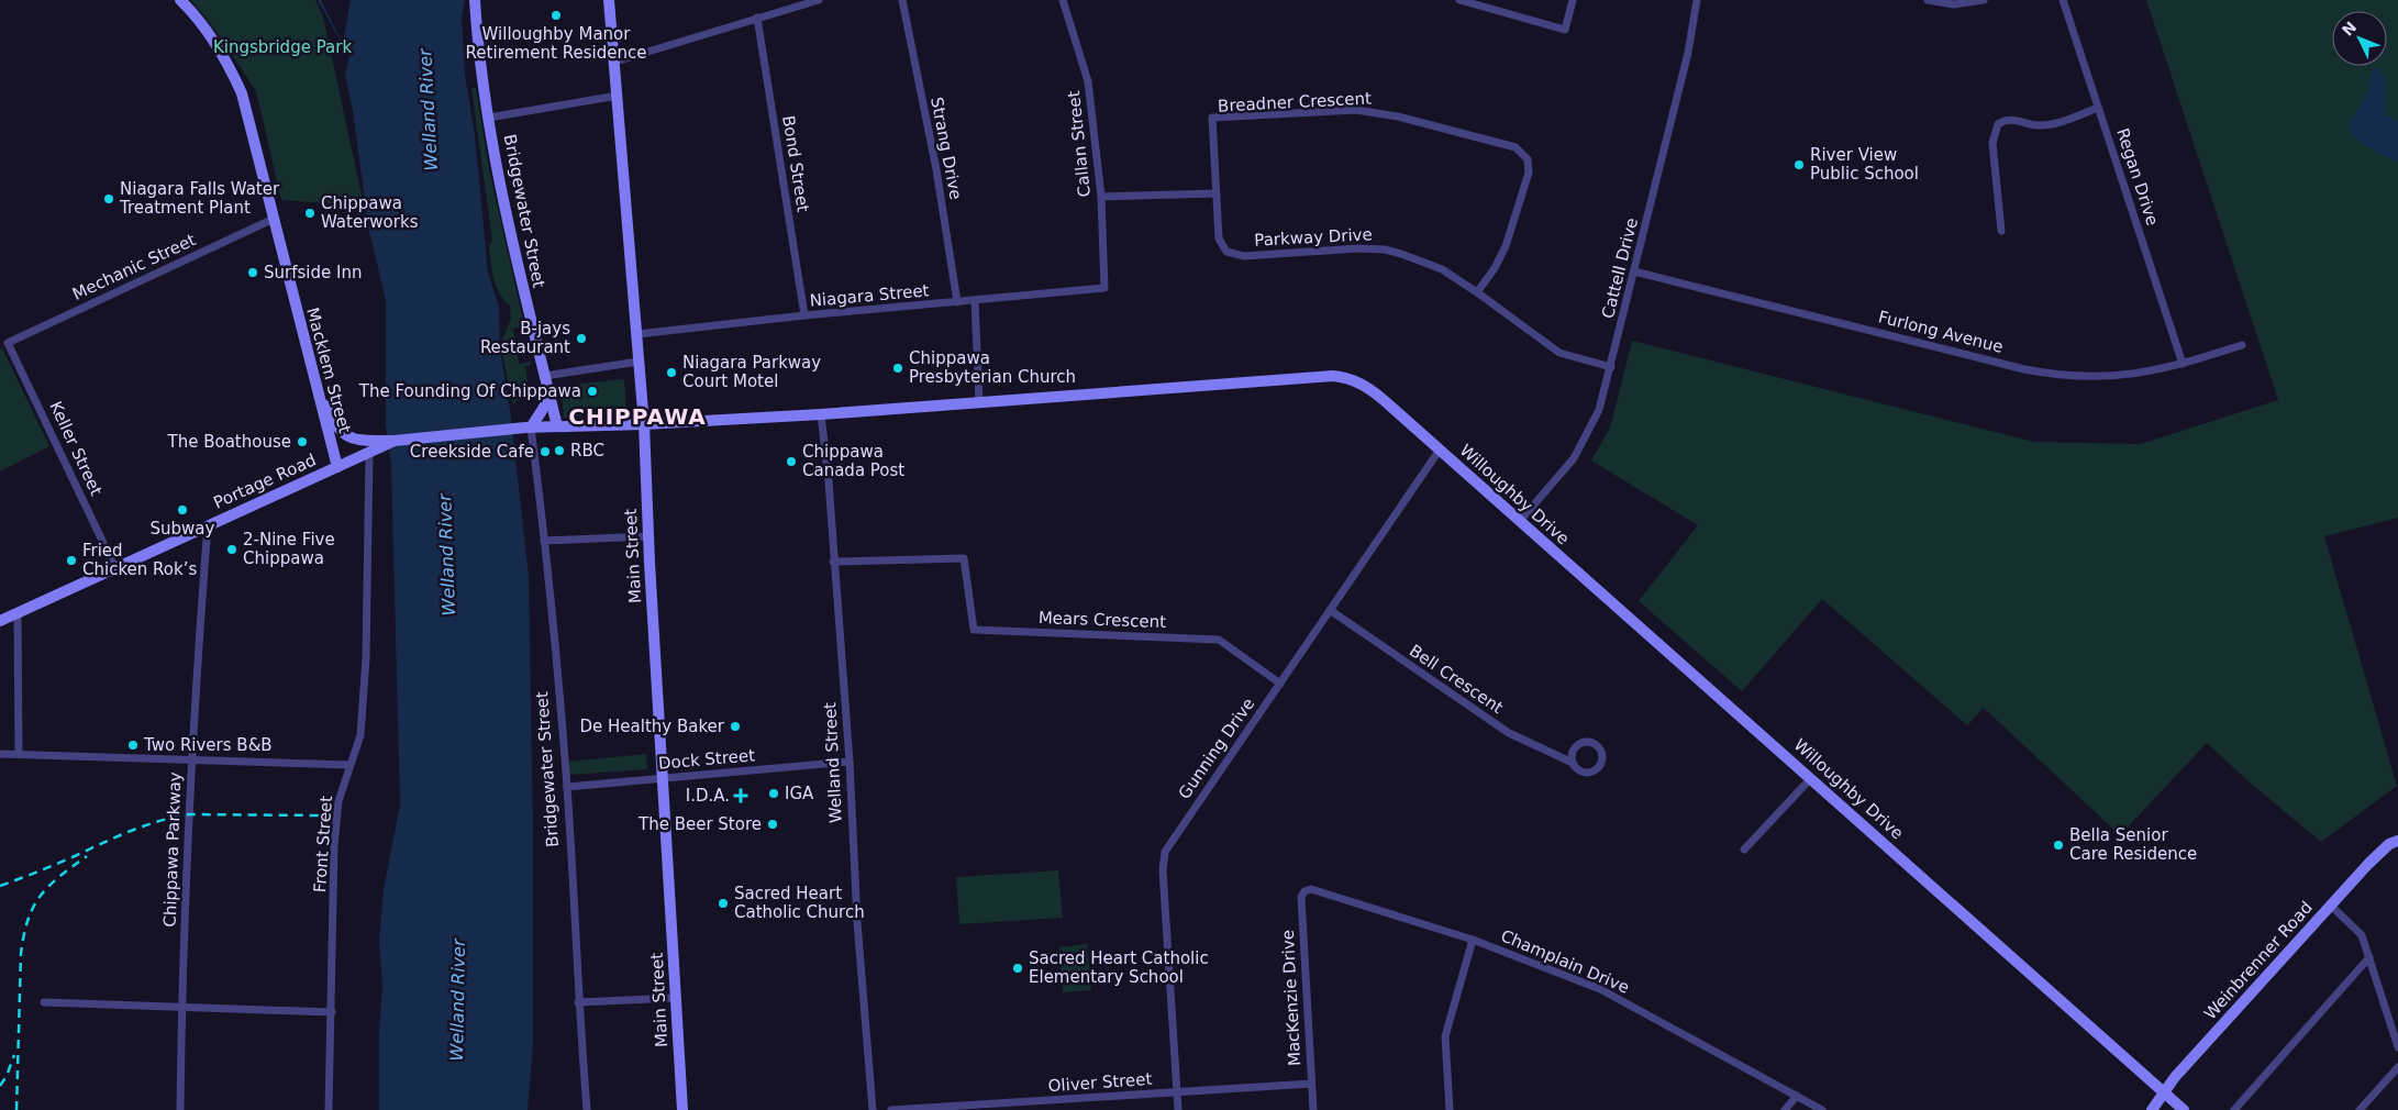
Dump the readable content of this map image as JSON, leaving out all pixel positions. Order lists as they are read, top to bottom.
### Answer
{
  "streets": {
    "street": [
      "Breadner Crescent",
      "Callan Street",
      "Strang Drive",
      "Bond Street",
      "Regan Drive",
      "Bridgewater Street",
      "Parkway Drive",
      "Mechanic Street",
      "Cattell Drive",
      "Niagara Street",
      "Furlong Avenue",
      "Macklem Street",
      "Keller Street",
      "Portage Road",
      "Willoughby Drive",
      "Main Street",
      "Mears Crescent",
      "Bell Crescent",
      "Gunning Drive",
      "Dock Street",
      "Welland Street",
      "Front Street",
      "Chippawa Parkway",
      "Weinbrenner Road",
      "Champlain Drive",
      "MacKenzie Drive",
      "Oliver Street"
    ]
  },
  "crossings": [
    ["Breadner Crescent", "Parkway Drive"],
    ["Callan Street", "Niagara Street"],
    ["Strang Drive", "Niagara Street"],
    ["Bond Street", "Niagara Street"],
    ["Regan Drive", "Furlong Avenue"],
    ["Bridgewater Street", "Portage Road"],
    ["Bridgewater Street", "Willoughby Drive"],
    ["Bridgewater Street", "Dock Street"],
    ["Parkway Drive", "Cattell Drive"],
    ["Mechanic Street", "Macklem Street"],
    ["Mechanic Street", "Keller Street"],
    ["Cattell Drive", "Furlong Avenue"],
    ["Cattell Drive", "Willoughby Drive"],
    ["Niagara Street", "Main Street"],
    ["Macklem Street", "Portage Road"],
    ["Keller Street", "Portage Road"],
    ["Portage Road", "Willoughby Drive"],
    ["Portage Road", "Front Street"],
    ["Portage Road", "Chippawa Parkway"],
    ["Willoughby Drive", "Main Street"],
    ["Willoughby Drive", "Gunning Drive"],
    ["Willoughby Drive", "Welland Street"],
    ["Willoughby Drive", "Weinbrenner Road"],
    ["Main Street", "Dock Street"],
    ["Mears Crescent", "Gunning Drive"],
    ["Mears Crescent", "Welland Street"],
    ["Bell Crescent", "Gunning Drive"],
    ["Gunning Drive", "Oliver Street"],
    ["Dock Street", "Welland Street"],
    ["Champlain Drive", "MacKenzie Drive"],
    ["MacKenzie Drive", "Oliver Street"]
  ],
  "districts": ["CHIPPAWA"],
  "water": ["Welland River"],
  "parks": ["Kingsbridge Park"],
  "places": {
    "other": [
      "Willoughby Manor Retirement Residence",
      "River View Public School",
      "Niagara Falls Water Treatment Plant",
      "Chippawa Waterworks",
      "Surfside Inn",
      "B-jays Restaurant",
      "Chippawa Presbyterian Church",
      "Niagara Parkway Court Motel",
      "The Founding Of Chippawa",
      "The Boathouse",
      "RBC",
      "Creekside Cafe",
      "Chippawa Canada Post",
      "Subway",
      "2-Nine Five Chippawa",
      "Fried Chicken Rok’s",
      "De Healthy Baker",
      "Two Rivers B&B",
      "IGA",
      "The Beer Store",
      "Bella Senior Care Residence",
      "Sacred Heart Catholic Church",
      "Sacred Heart Catholic Elementary School"
    ],
    "health": ["I.D.A."]
  },
  "north": "top left"
}
